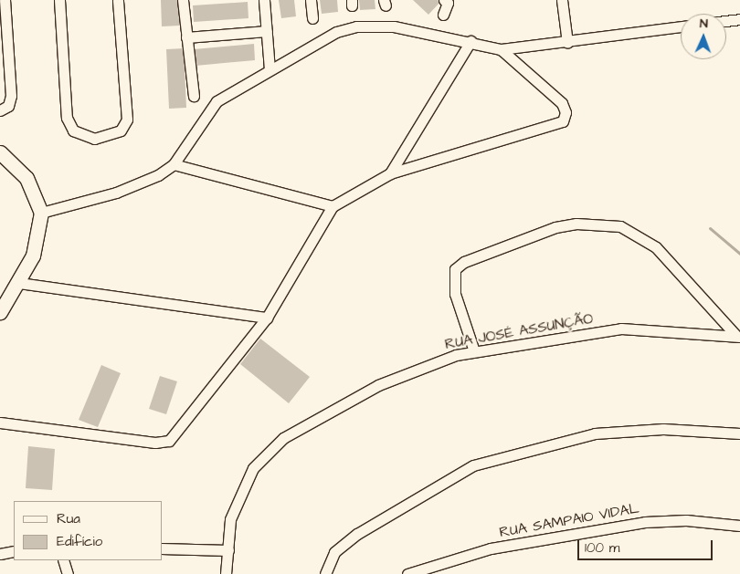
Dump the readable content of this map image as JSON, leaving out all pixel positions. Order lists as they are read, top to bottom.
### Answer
{
  "streets": {
    "street": ["RUA JOSÉ ASSUNÇÃO", "RUA SAMPAIO VIDAL"]
  },
  "legend": ["Rua", "Edifício"],
  "scale_bar": "100 m",
  "north": "top"
}
